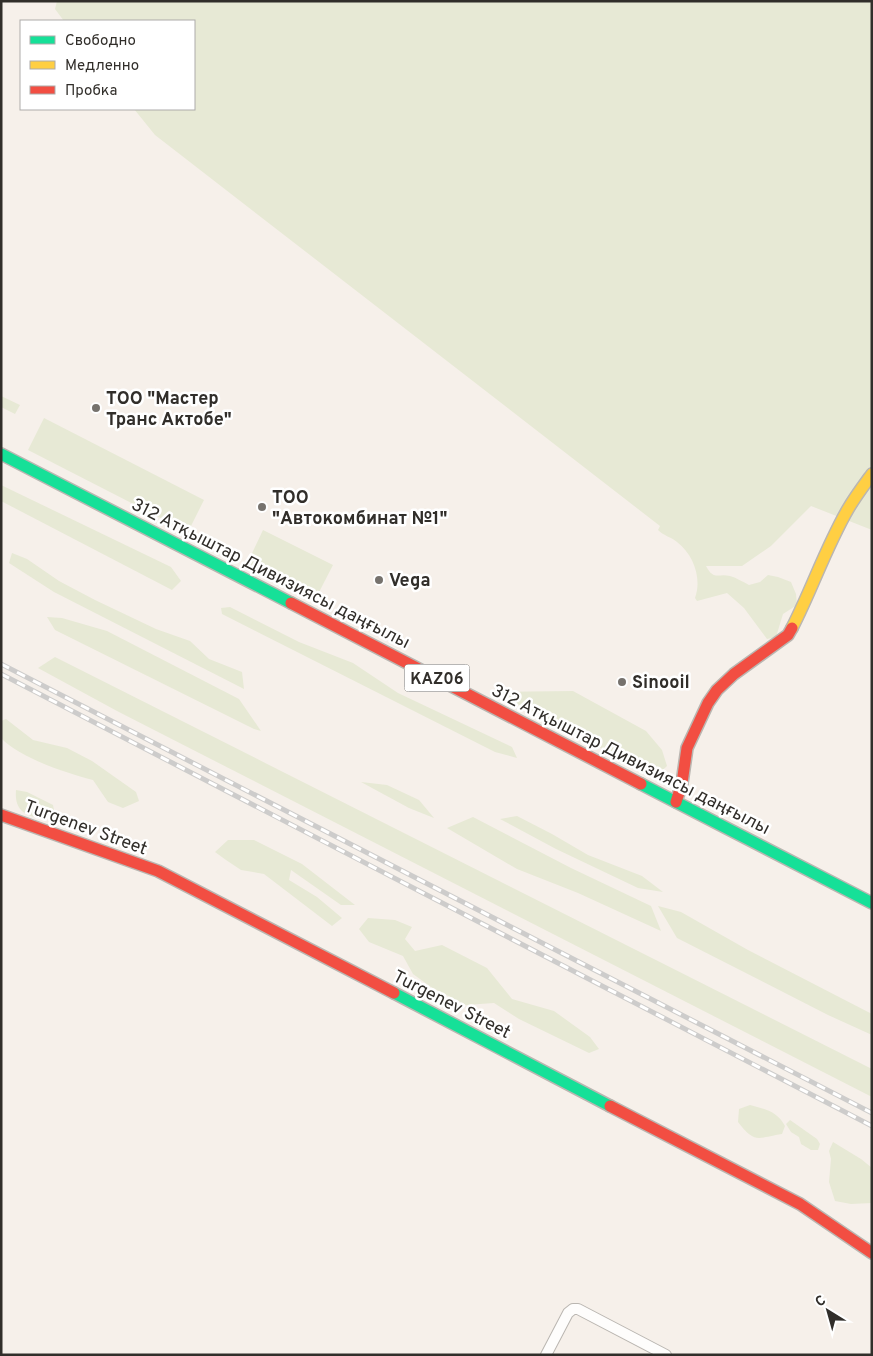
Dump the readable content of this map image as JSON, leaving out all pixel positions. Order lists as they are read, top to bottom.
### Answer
{
  "streets": {
    "main road": ["312 Атқыштар Дивизиясы даңғылы", "KАZ06", "Turgenev Street"]
  },
  "places": [
    "ТОО \"Мастер Транс Актобе\"",
    "ТОО \"Автокомбинат №1\"",
    "Vega",
    "Sinooil"
  ],
  "legend": ["Свободно", "Медленно", "Пробка"],
  "north": "top left"
}
